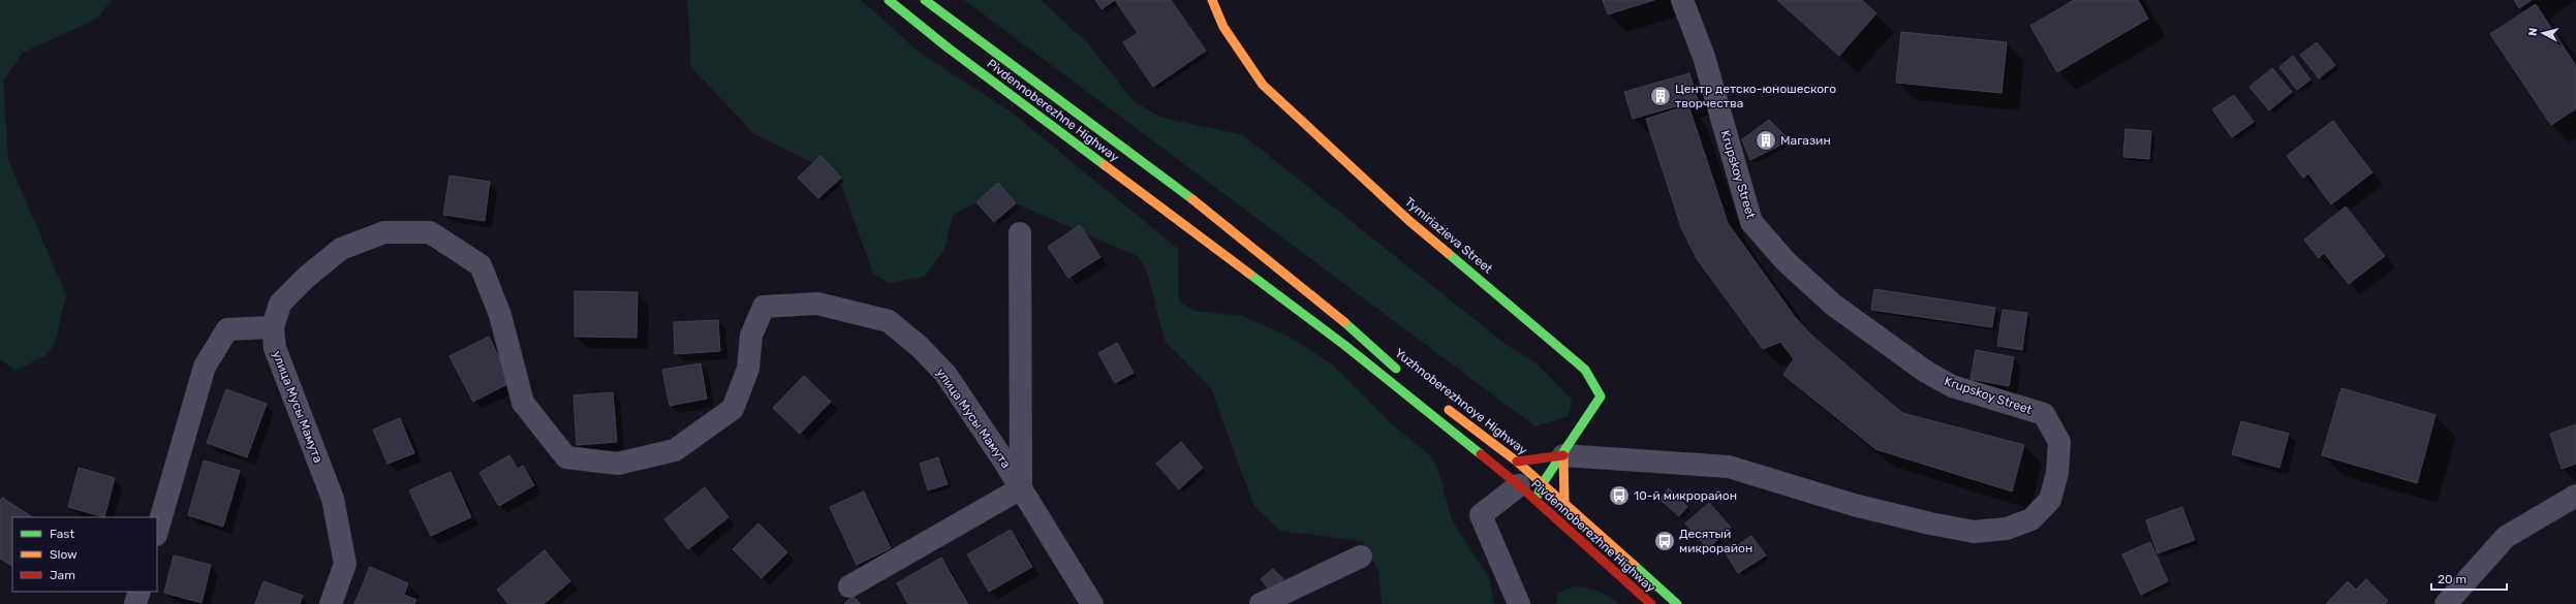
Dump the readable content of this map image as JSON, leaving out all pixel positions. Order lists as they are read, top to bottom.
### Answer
{
  "streets": {
    "main road": ["Pivdennoberezhne Highway", "Tymiriazieva Street", "Yuzhnoberezhnoye Highway"],
    "street": ["Krupskoy Street", "улица Мусы Мамута"]
  },
  "crossings": [
    ["Krupskoy Street", "Tymiriazieva Street"]
  ],
  "places": {
    "building": ["Центр детско-юношеского творчества", "Магазин"],
    "bus stop": ["10-й микрорайон", "Десятый микрорайон"]
  },
  "legend": ["Fast", "Slow", "Jam"],
  "scale_bar": "20 m",
  "north": "left"
}
